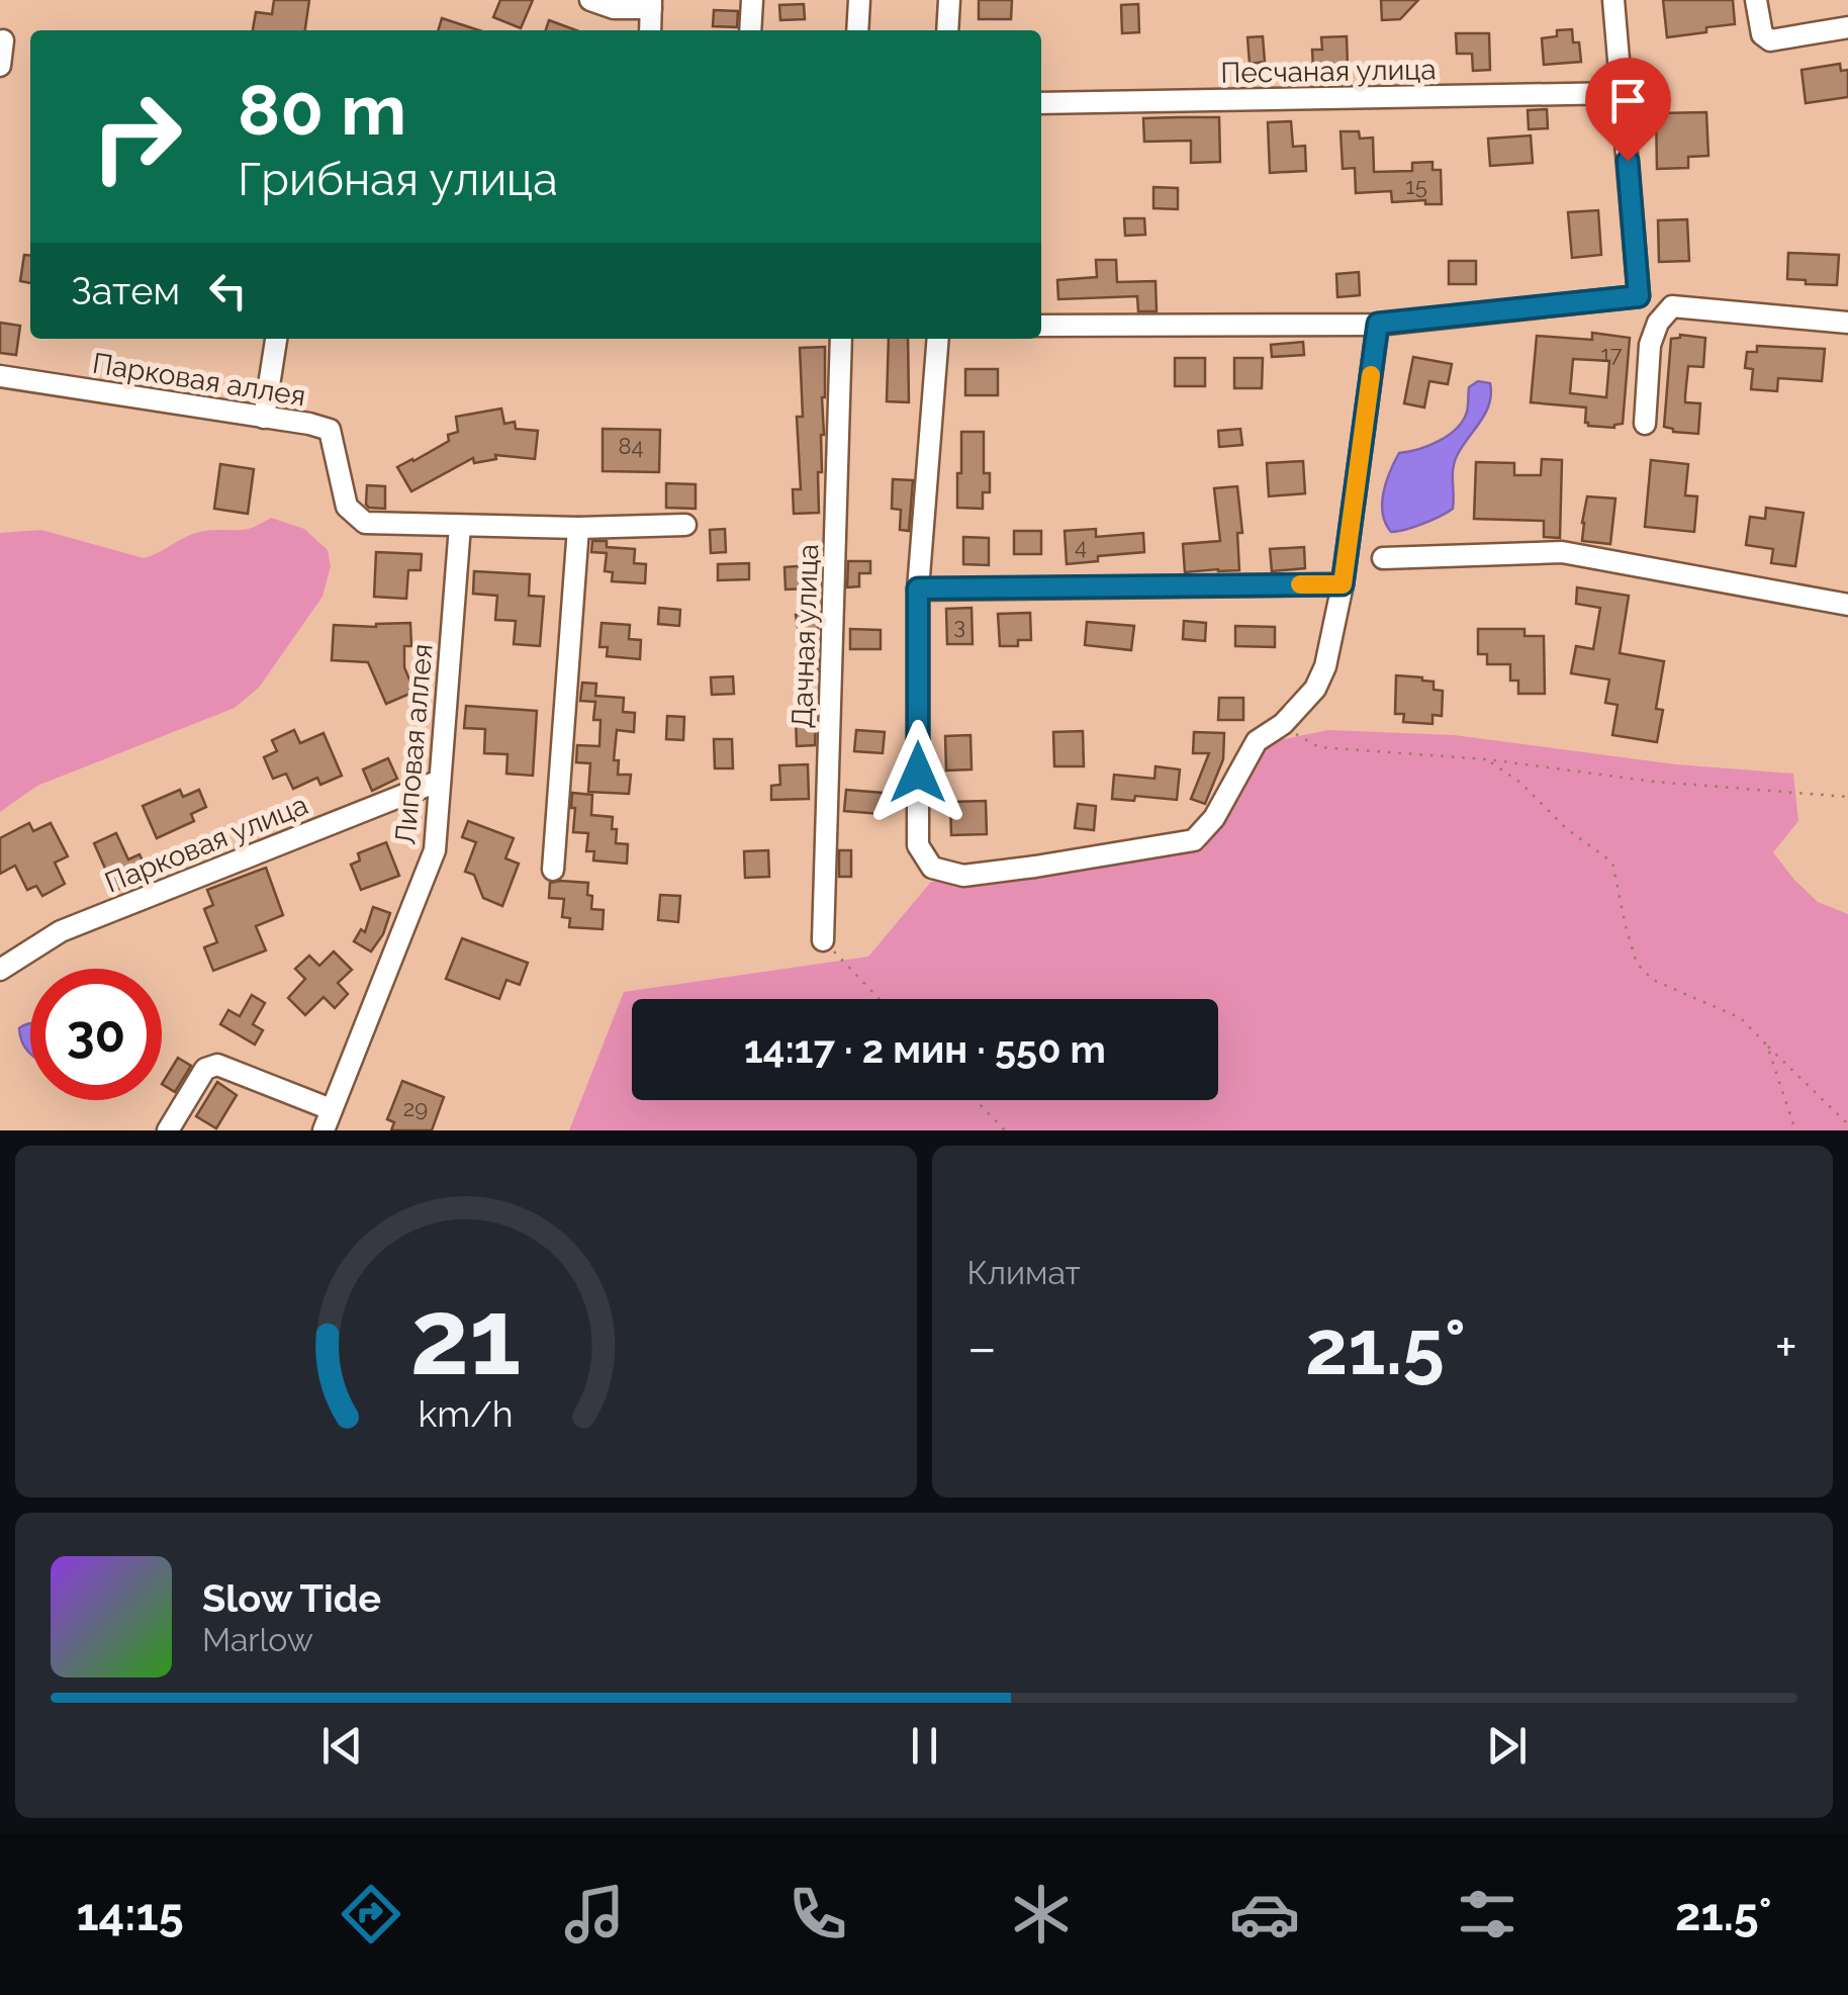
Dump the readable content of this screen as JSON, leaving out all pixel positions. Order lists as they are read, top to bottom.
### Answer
{
  "streets": {
    "street": [
      "Песчаная улица",
      "Парковая аллея",
      "Дачная улица",
      "Липовая аллея",
      "Парковая улица"
    ]
  },
  "crossings": [
    ["Парковая аллея", "Липовая аллея"],
    ["Липовая аллея", "Парковая улица"]
  ],
  "house_numbers": [
    "15",
    "17",
    "84",
    "4",
    "3",
    "29"
  ],
  "page": {
    "turn": ["80 m", "Грибная улица"],
    "then": "Затем",
    "limit": "30",
    "trip": "14:17 · 2 мин · 550 m",
    "tile": "Климат",
    "heat": ["−", "21.5°", "+"],
    "song": ["Slow Tide", "Marlow"],
    "tabs": ["14:15", "21.5°"],
    "gauge": ["21", "km/h"]
  }
}
